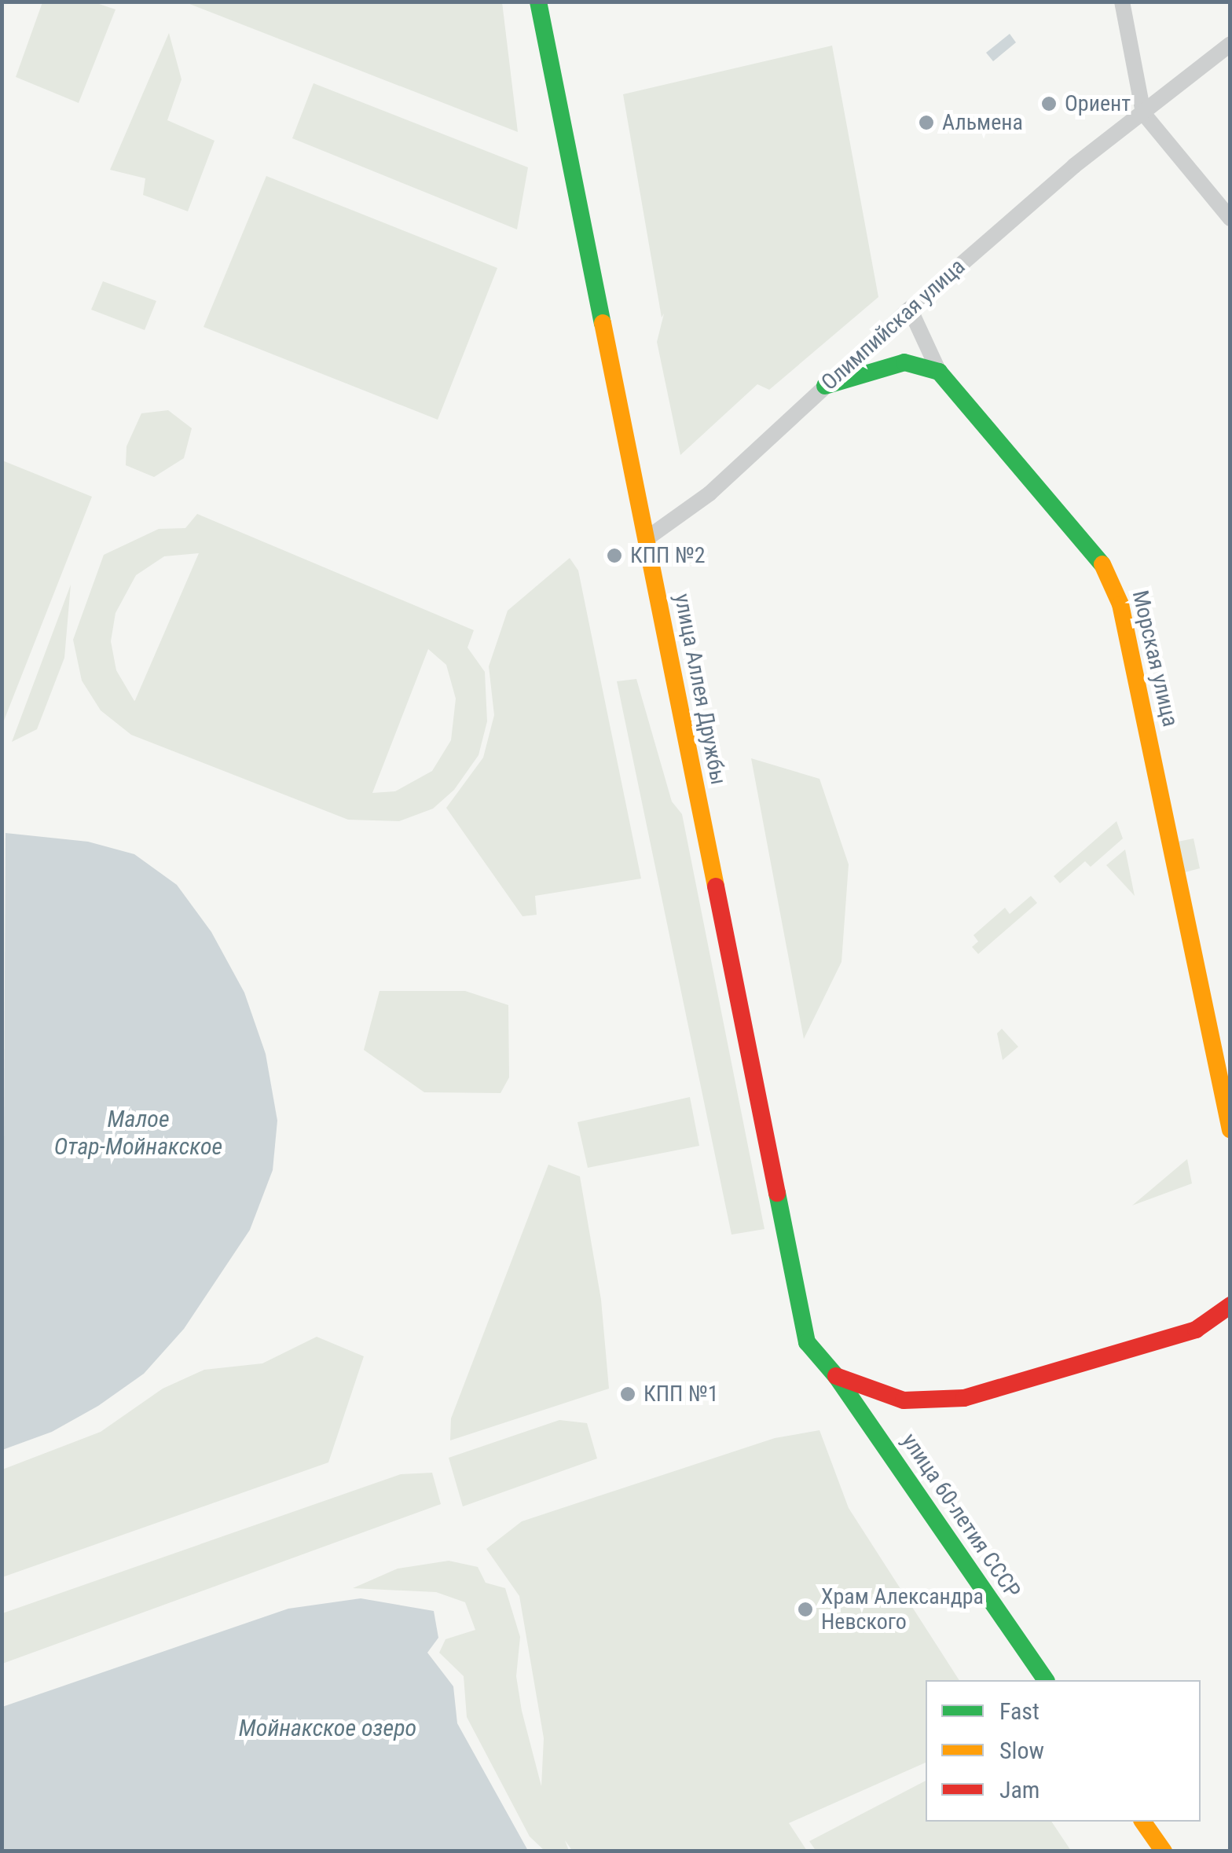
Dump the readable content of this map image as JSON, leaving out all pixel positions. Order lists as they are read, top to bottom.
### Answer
{
  "streets": {
    "main road": ["Морская улица", "улица Аллея Дружбы", "улица 60-летия СССР"],
    "street": ["Олимпийская улица"]
  },
  "crossings": [
    ["Олимпийская улица", "улица Аллея Дружбы"],
    ["улица Аллея Дружбы", "улица 60-летия СССР"]
  ],
  "water": ["Малое Отар-Мойнакское", "Мойнакское озеро"],
  "places": [
    "Ориент",
    "Альмена",
    "КПП №2",
    "КПП №1",
    "Храм Александра Невского"
  ],
  "legend": ["Fast", "Slow", "Jam"]
}
